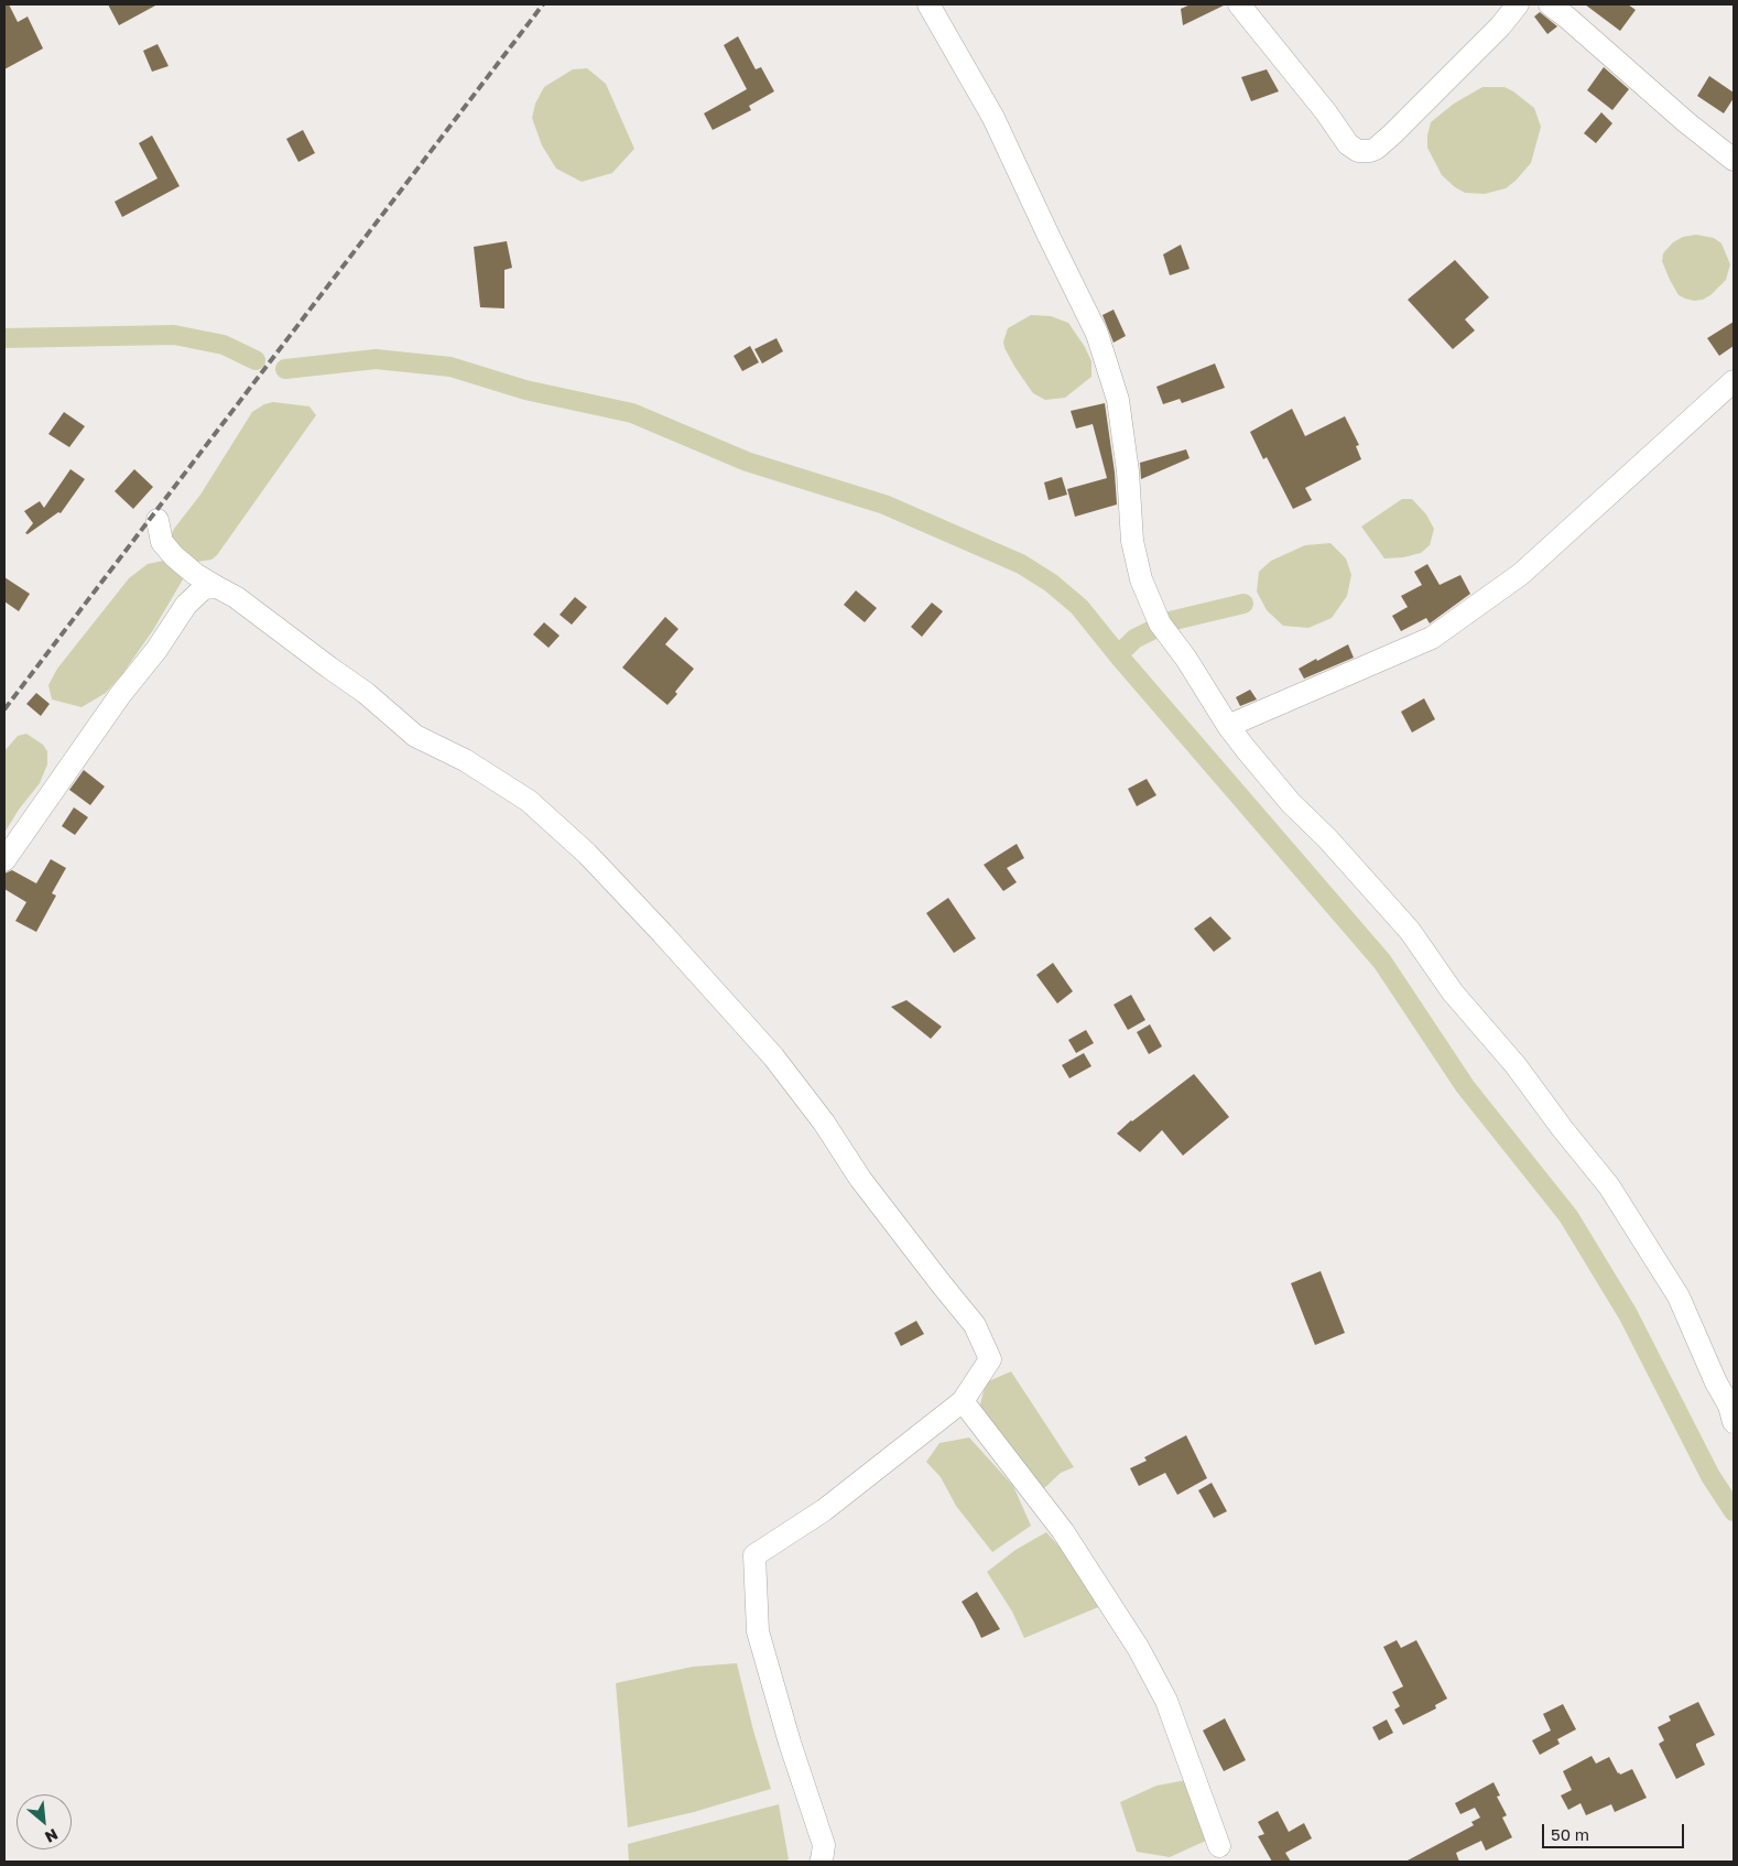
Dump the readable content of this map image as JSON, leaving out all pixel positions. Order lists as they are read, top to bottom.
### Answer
{
  "scale_bar": "50 m",
  "north": "bottom right"
}
